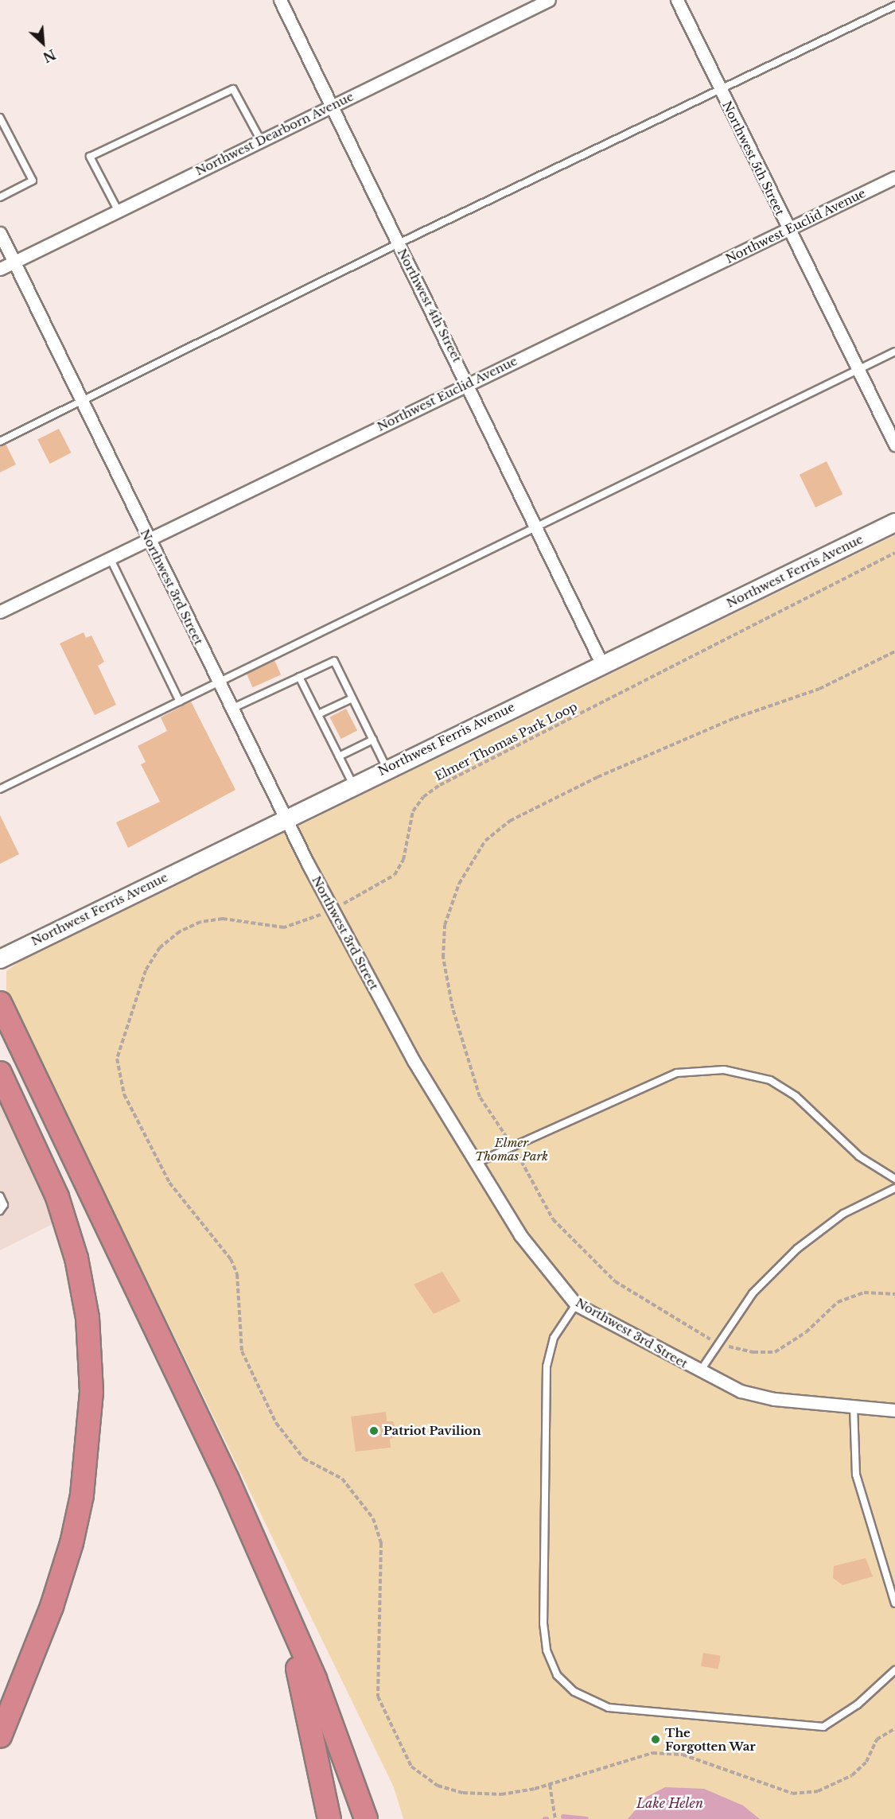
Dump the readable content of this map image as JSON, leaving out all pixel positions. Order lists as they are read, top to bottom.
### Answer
{
  "streets": {
    "street": [
      "Northwest Dearborn Avenue",
      "Northwest 5th Street",
      "Northwest Euclid Avenue",
      "Northwest 4th Street",
      "Northwest Ferris Avenue",
      "Northwest 3rd Street"
    ],
    "path": ["Elmer Thomas Park Loop"]
  },
  "crossings": [
    ["Northwest Dearborn Avenue", "Northwest 4th Street"],
    ["Northwest Dearborn Avenue", "Northwest 3rd Street"],
    ["Northwest 5th Street", "Northwest Euclid Avenue"],
    ["Northwest Euclid Avenue", "Northwest 4th Street"],
    ["Northwest Euclid Avenue", "Northwest 3rd Street"],
    ["Northwest 4th Street", "Northwest Ferris Avenue"],
    ["Northwest Ferris Avenue", "Northwest 3rd Street"],
    ["Northwest 3rd Street", "Elmer Thomas Park Loop"]
  ],
  "water": ["Lake Helen"],
  "parks": ["Elmer Thomas Park"],
  "places": ["Patriot Pavilion", "The Forgotten War"],
  "north": "bottom right"
}
